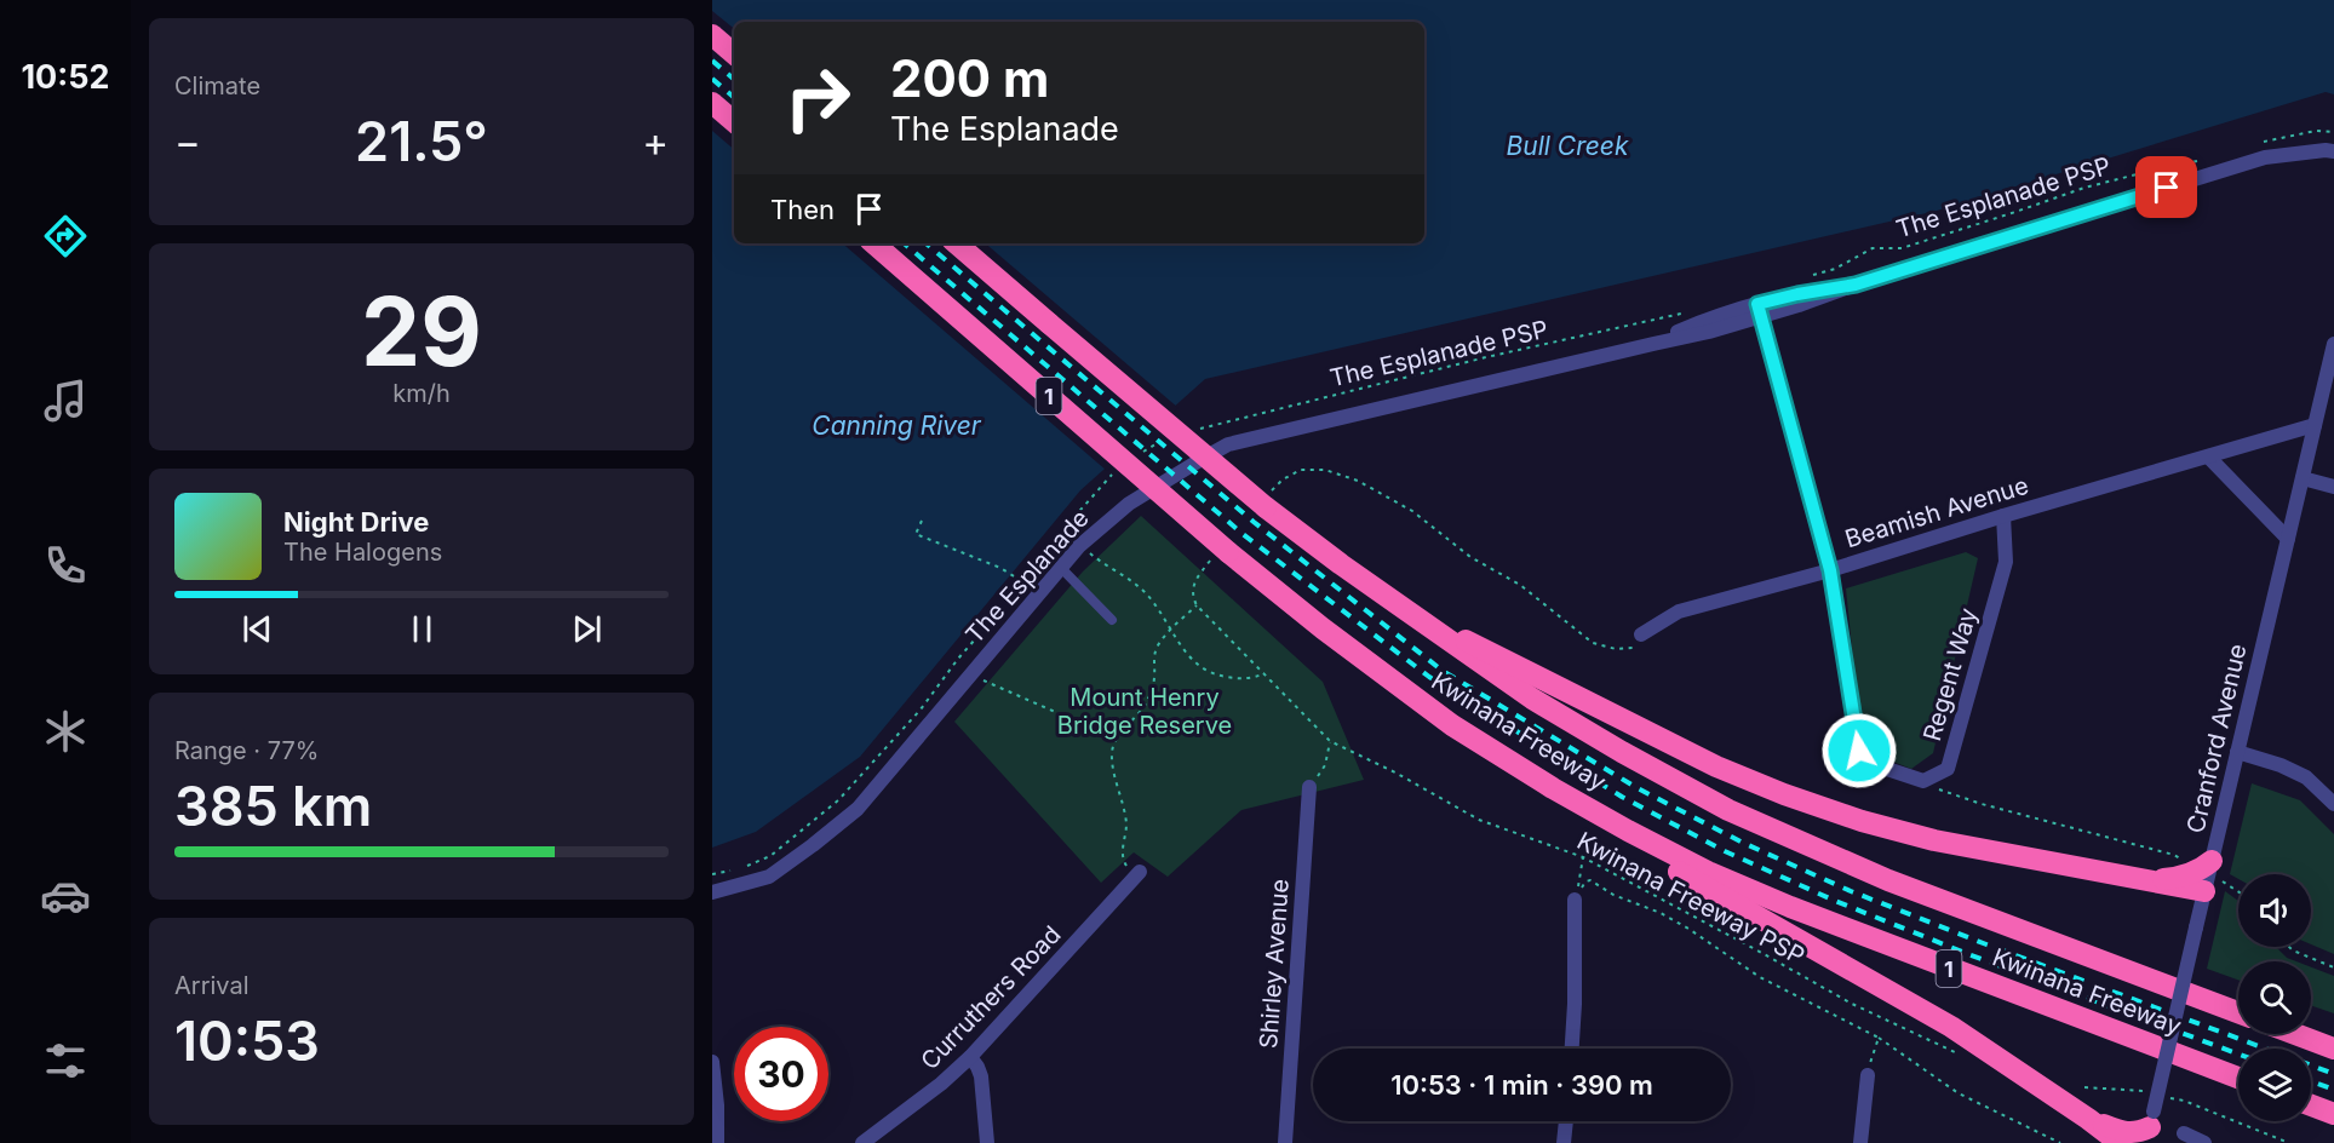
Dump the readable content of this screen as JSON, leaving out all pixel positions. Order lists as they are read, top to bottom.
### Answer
{
  "streets": {
    "highway": ["1", "Kwinana Freeway"],
    "street": [
      "Beamish Avenue",
      "The Esplanade",
      "Regent Way",
      "Cranford Avenue",
      "Shirley Avenue",
      "Curruthers Road"
    ],
    "path": ["The Esplanade PSP", "Kwinana Freeway PSP"]
  },
  "crossings": [
    ["Beamish Avenue", "Regent Way"],
    ["Beamish Avenue", "Cranford Avenue"]
  ],
  "water": ["Bull Creek", "Canning River"],
  "parks": ["Mount Henry Bridge Reserve"],
  "page": {
    "tabs": "10:52",
    "tile": [
      "Climate",
      ["29", "km/h"],
      ["Range · 77%", "385 km"],
      ["Arrival", "10:53"]
    ],
    "turn": ["200 m", "The Esplanade"],
    "heat": ["−", "21.5°", "+"],
    "then": "Then",
    "song": ["Night Drive", "The Halogens"],
    "limit": "30",
    "trip": "10:53 · 1 min · 390 m"
  }
}
